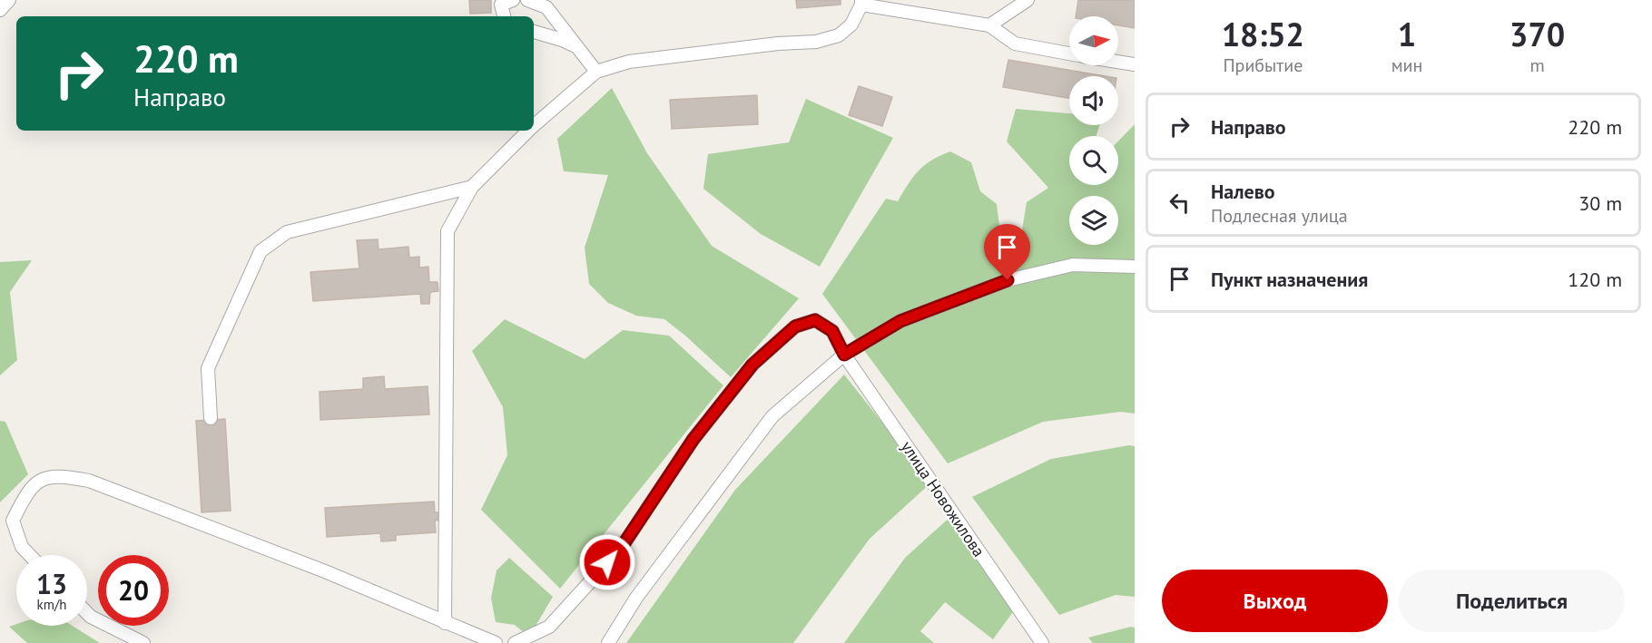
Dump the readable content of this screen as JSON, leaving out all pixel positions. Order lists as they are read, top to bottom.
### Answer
{
  "streets": {
    "street": ["улица Новожилова"]
  },
  "north": "right",
  "page": {
    "eta": [
      "18:52",
      "Прибытие",
      "1",
      "мин",
      "370",
      "m"
    ],
    "turn": ["220 m", "Направо"],
    "list": [
      {
        "name": "Направо",
        "value": "220 m"
      },
      {
        "name": "Налево",
        "note": "Подлесная улица",
        "value": "30 m"
      },
      {
        "name": "Пункт назначения",
        "value": "120 m"
      }
    ],
    "speed": "13 km/h",
    "limit": "20",
    "buttons": ["Выход", "Поделиться"]
  }
}
